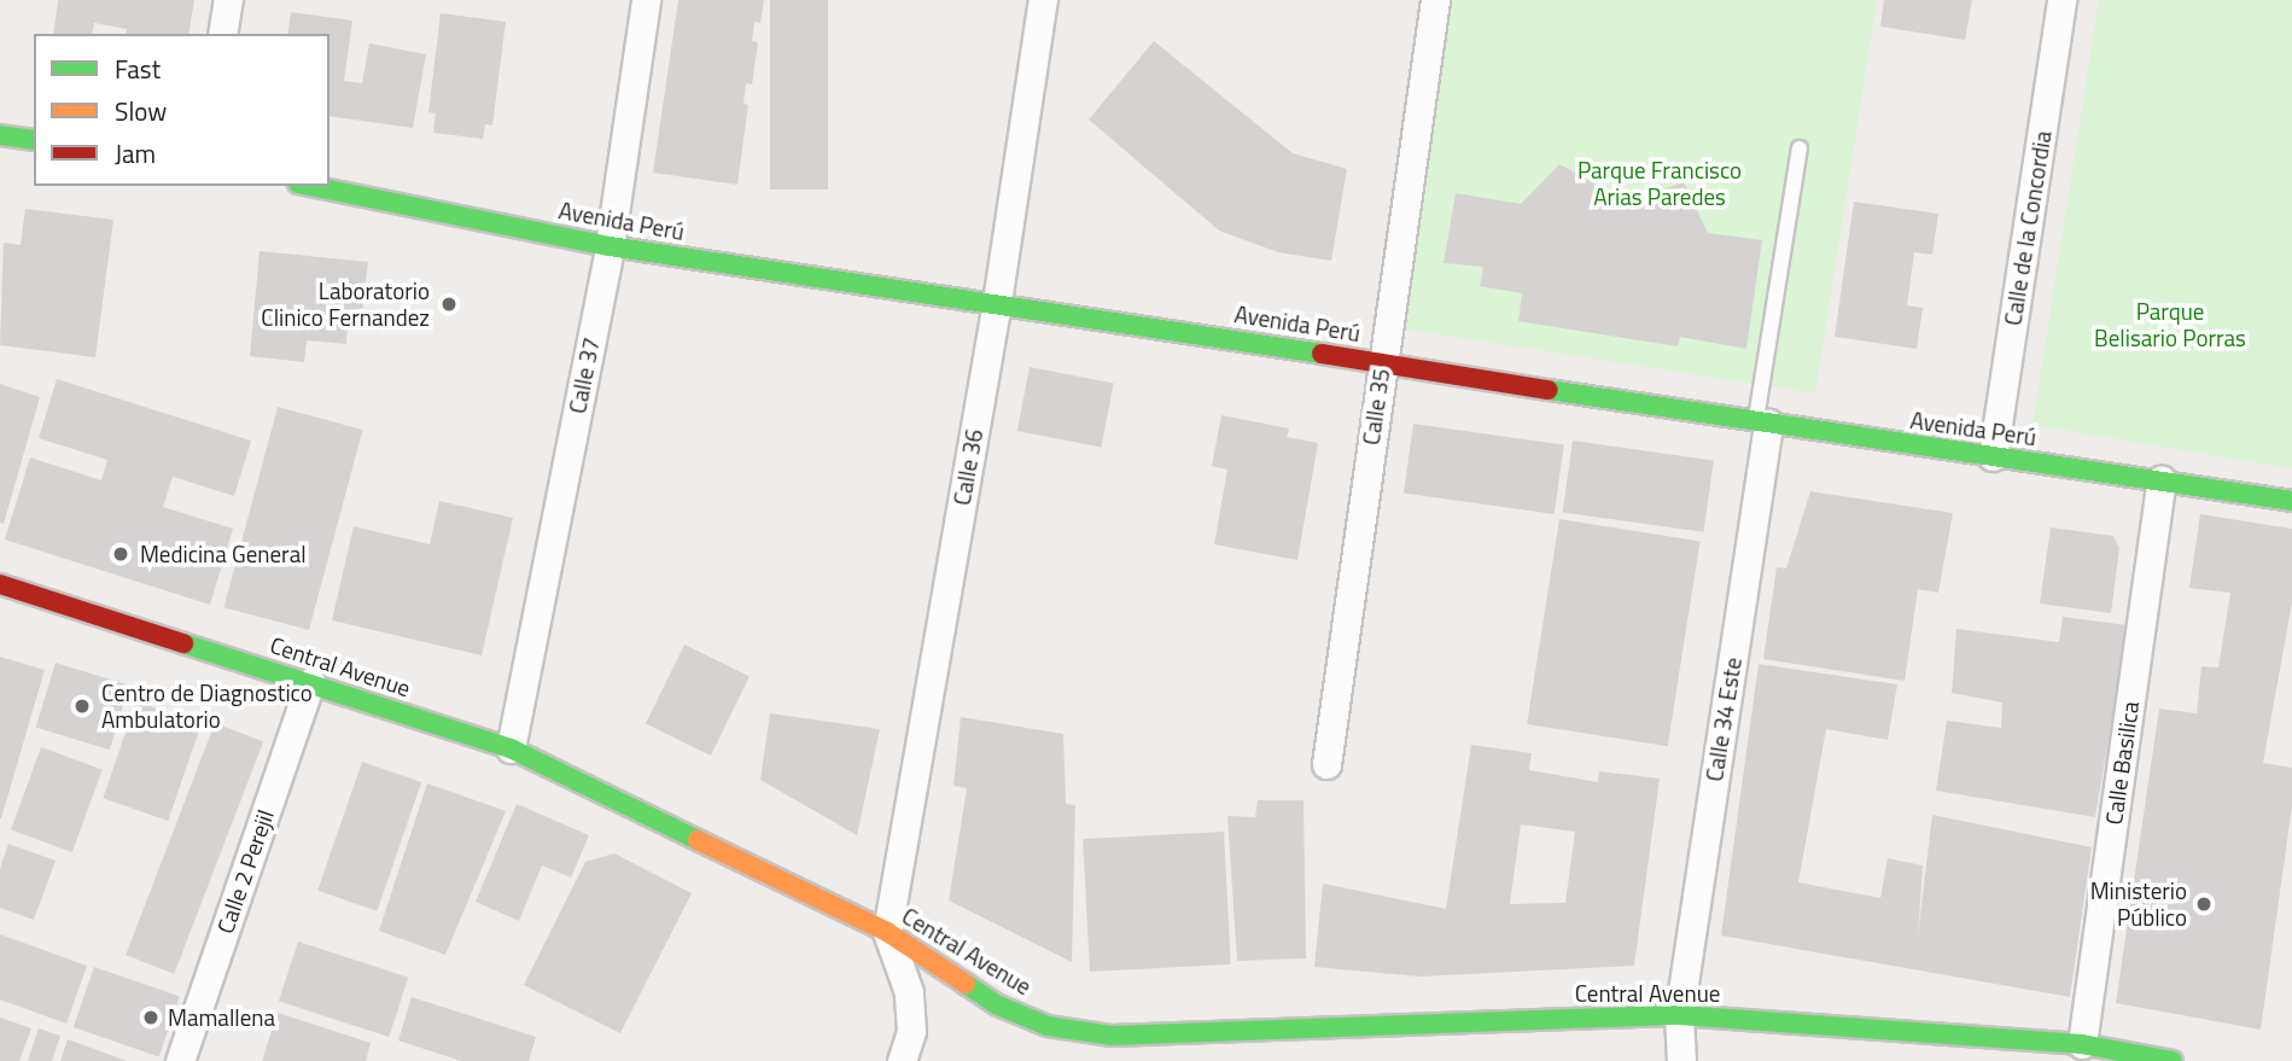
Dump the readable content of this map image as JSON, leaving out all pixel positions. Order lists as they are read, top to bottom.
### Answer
{
  "streets": {
    "main road": ["Avenida Perú", "Central Avenue"],
    "street": [
      "Calle de la Concordia",
      "Calle 37",
      "Calle 35",
      "Calle 36",
      "Calle 34 Este",
      "Calle Basilica",
      "Calle 2 Perejil"
    ]
  },
  "crossings": [
    ["Avenida Perú", "Calle de la Concordia"],
    ["Avenida Perú", "Calle 37"],
    ["Avenida Perú", "Calle 35"],
    ["Avenida Perú", "Calle 36"],
    ["Avenida Perú", "Calle 34 Este"],
    ["Avenida Perú", "Calle Basilica"],
    ["Calle 37", "Central Avenue"],
    ["Calle 36", "Central Avenue"],
    ["Central Avenue", "Calle 34 Este"],
    ["Central Avenue", "Calle Basilica"],
    ["Central Avenue", "Calle 2 Perejil"]
  ],
  "parks": ["Parque Francisco Arias Paredes", "Parque Belisario Porras"],
  "places": [
    "Laboratorio Clinico Fernandez",
    "Medicina General",
    "Centro de Diagnostico Ambulatorio",
    "Ministerio Público",
    "Mamallena"
  ],
  "legend": ["Fast", "Slow", "Jam"]
}
